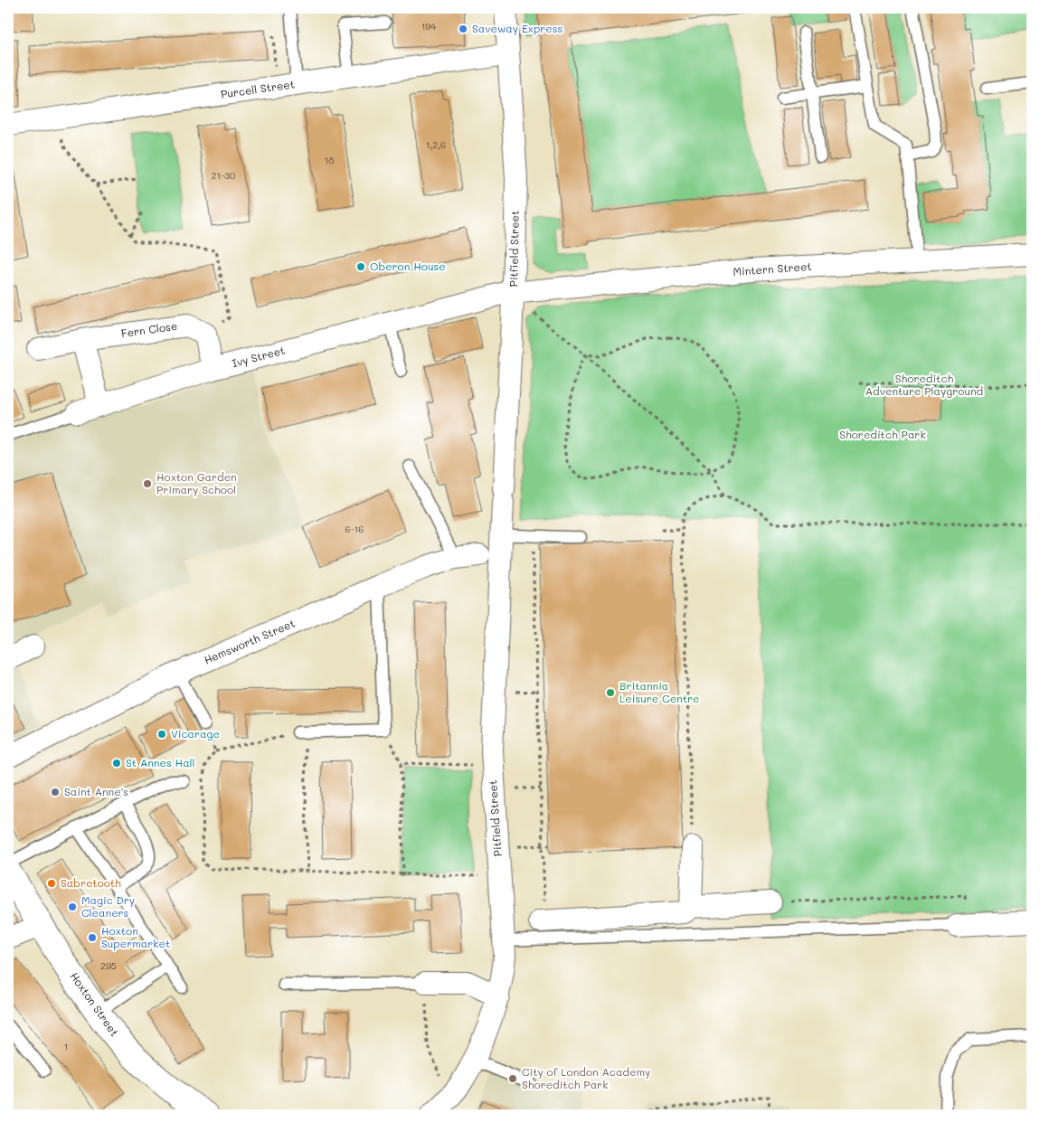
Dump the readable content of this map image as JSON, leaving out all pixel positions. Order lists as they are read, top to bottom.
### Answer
{
  "streets": {
    "street": [
      "Purcell Street",
      "Pitfield Street",
      "Mintern Street",
      "Fern Close",
      "Ivy Street",
      "Hemsworth Street",
      "Hoxton Street"
    ]
  },
  "crossings": [
    ["Purcell Street", "Pitfield Street"],
    ["Pitfield Street", "Mintern Street"],
    ["Pitfield Street", "Ivy Street"],
    ["Pitfield Street", "Hemsworth Street"],
    ["Mintern Street", "Ivy Street"]
  ],
  "parks": ["Shoreditch Adventure Playground", "Shoreditch Park"],
  "places": [
    "Saveway Express",
    "Oberon House",
    "Hoxton Garden Primary School",
    "Britannia Leisure Centre",
    "Vicarage",
    "St Annes Hall",
    "Saint Anne's",
    "Sabretooth",
    "Magic Dry Cleaners",
    "Hoxton Supermarket",
    "City of London Academy Shoreditch Park"
  ],
  "house_numbers": [
    "194",
    "1,2,6",
    "18",
    "21-30",
    "6-16",
    "295",
    "1"
  ]
}
